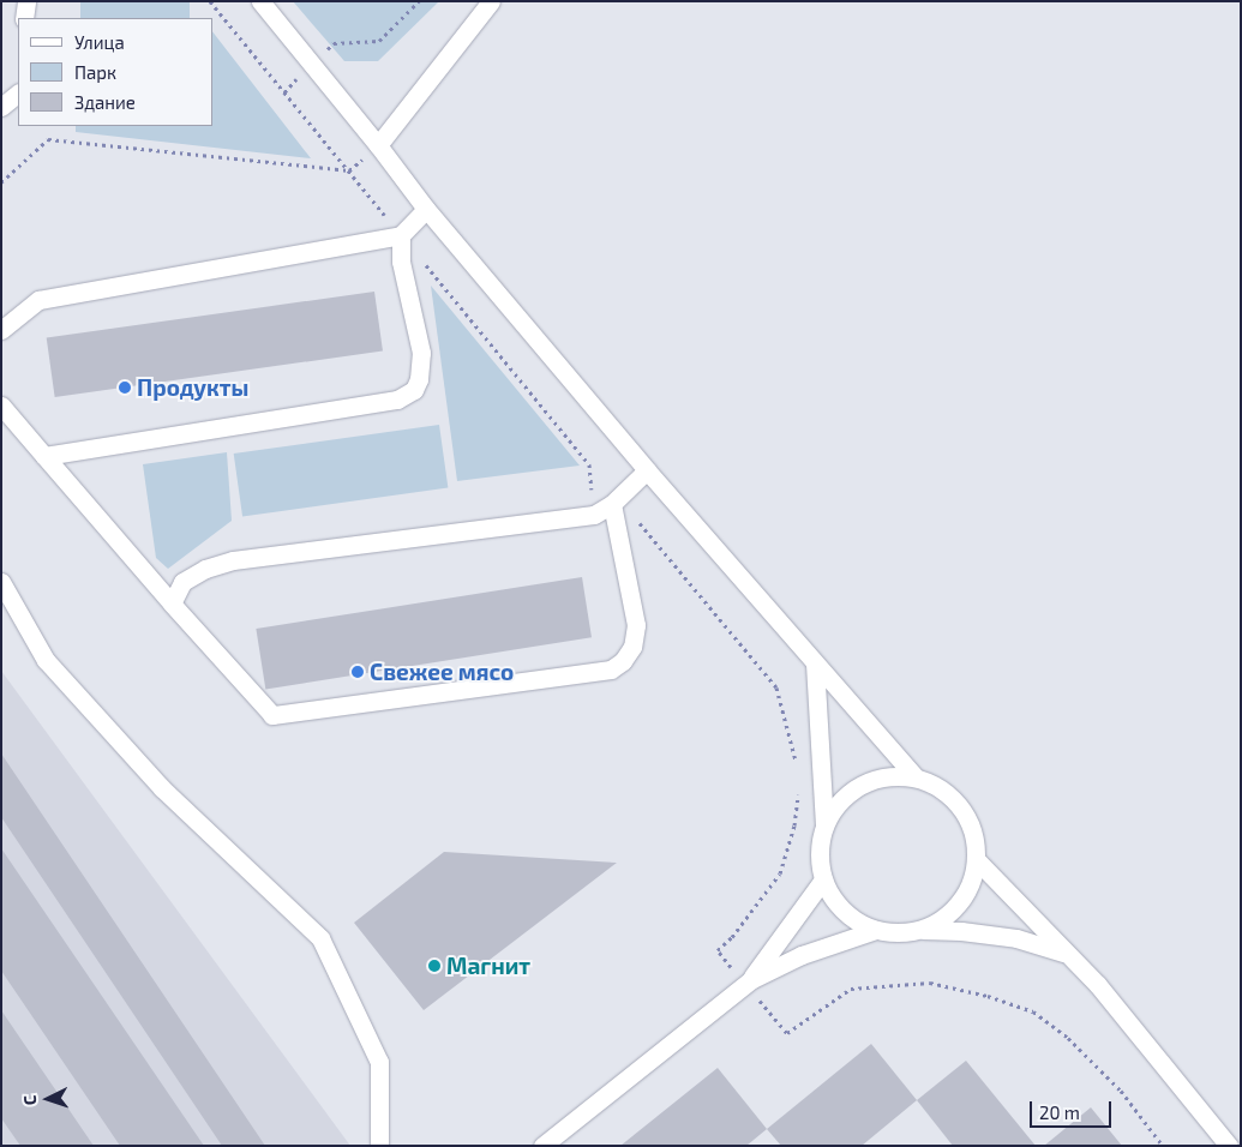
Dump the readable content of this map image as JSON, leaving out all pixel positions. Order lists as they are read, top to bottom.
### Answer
{
  "places": ["Продукты", "Свежее мясо", "Магнит"],
  "legend": ["Улица", "Парк", "Здание"],
  "scale_bar": "20 m",
  "north": "left"
}
